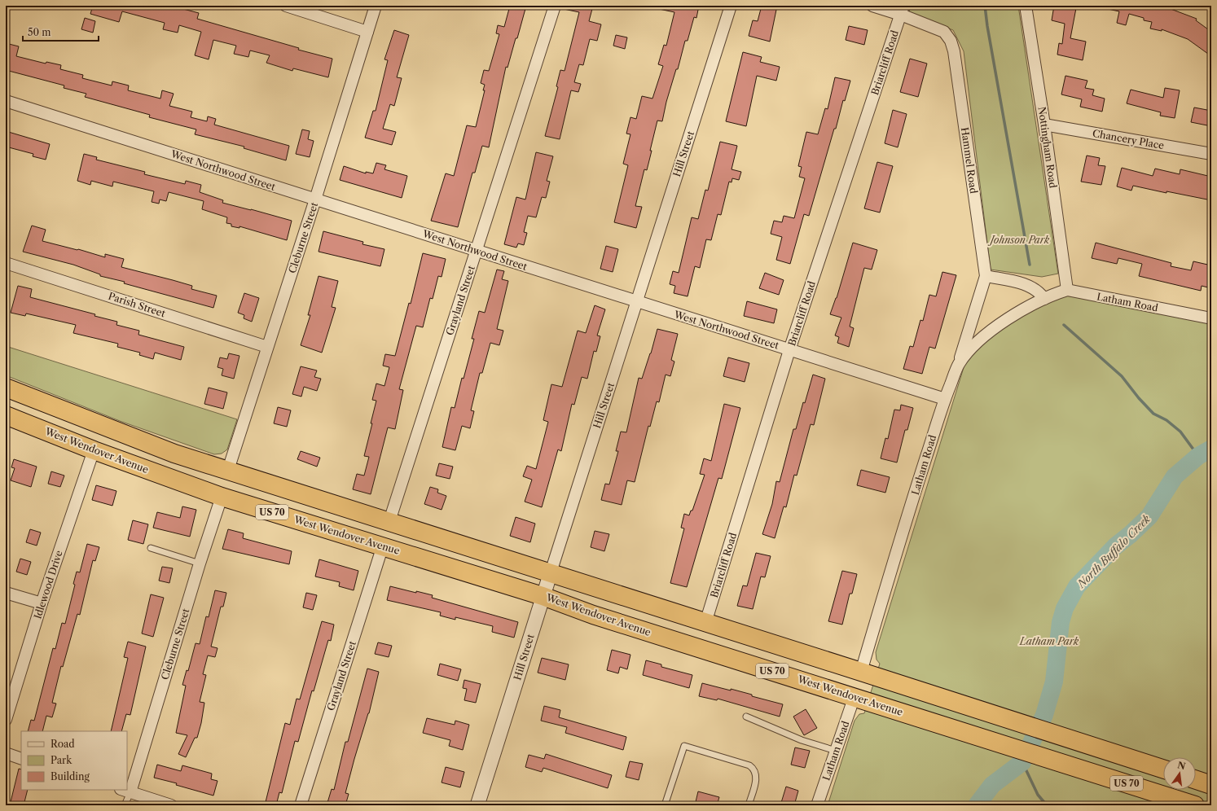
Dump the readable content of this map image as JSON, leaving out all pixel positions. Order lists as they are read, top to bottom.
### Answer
{
  "streets": {
    "highway": ["West Wendover Avenue", "US 70"],
    "street": [
      "Briarcliff Road",
      "Chancery Place",
      "Nottingham Road",
      "Hill Street",
      "Hammel Road",
      "West Northwood Street",
      "Cleburne Street",
      "Grayland Street",
      "Latham Road",
      "Parish Street",
      "Idlewood Drive"
    ]
  },
  "crossings": [
    ["Briarcliff Road", "Hammel Road"],
    ["Briarcliff Road", "West Northwood Street"],
    ["Briarcliff Road", "US 70"],
    ["Chancery Place", "Nottingham Road"],
    ["Nottingham Road", "Latham Road"],
    ["Hill Street", "West Northwood Street"],
    ["Hill Street", "West Wendover Avenue"],
    ["Hill Street", "US 70"],
    ["Hammel Road", "Latham Road"],
    ["West Northwood Street", "Cleburne Street"],
    ["West Northwood Street", "Grayland Street"],
    ["West Northwood Street", "Latham Road"],
    ["Cleburne Street", "Parish Street"],
    ["Cleburne Street", "West Wendover Avenue"],
    ["Cleburne Street", "US 70"],
    ["Grayland Street", "West Wendover Avenue"],
    ["Grayland Street", "US 70"],
    ["Latham Road", "West Wendover Avenue"],
    ["Latham Road", "US 70"],
    ["West Wendover Avenue", "Idlewood Drive"]
  ],
  "water": ["North Buffalo Creek"],
  "parks": ["Johnson Park", "Latham Park"],
  "legend": ["Road", "Park", "Building"],
  "scale_bar": "50 m",
  "north": "top"
}
